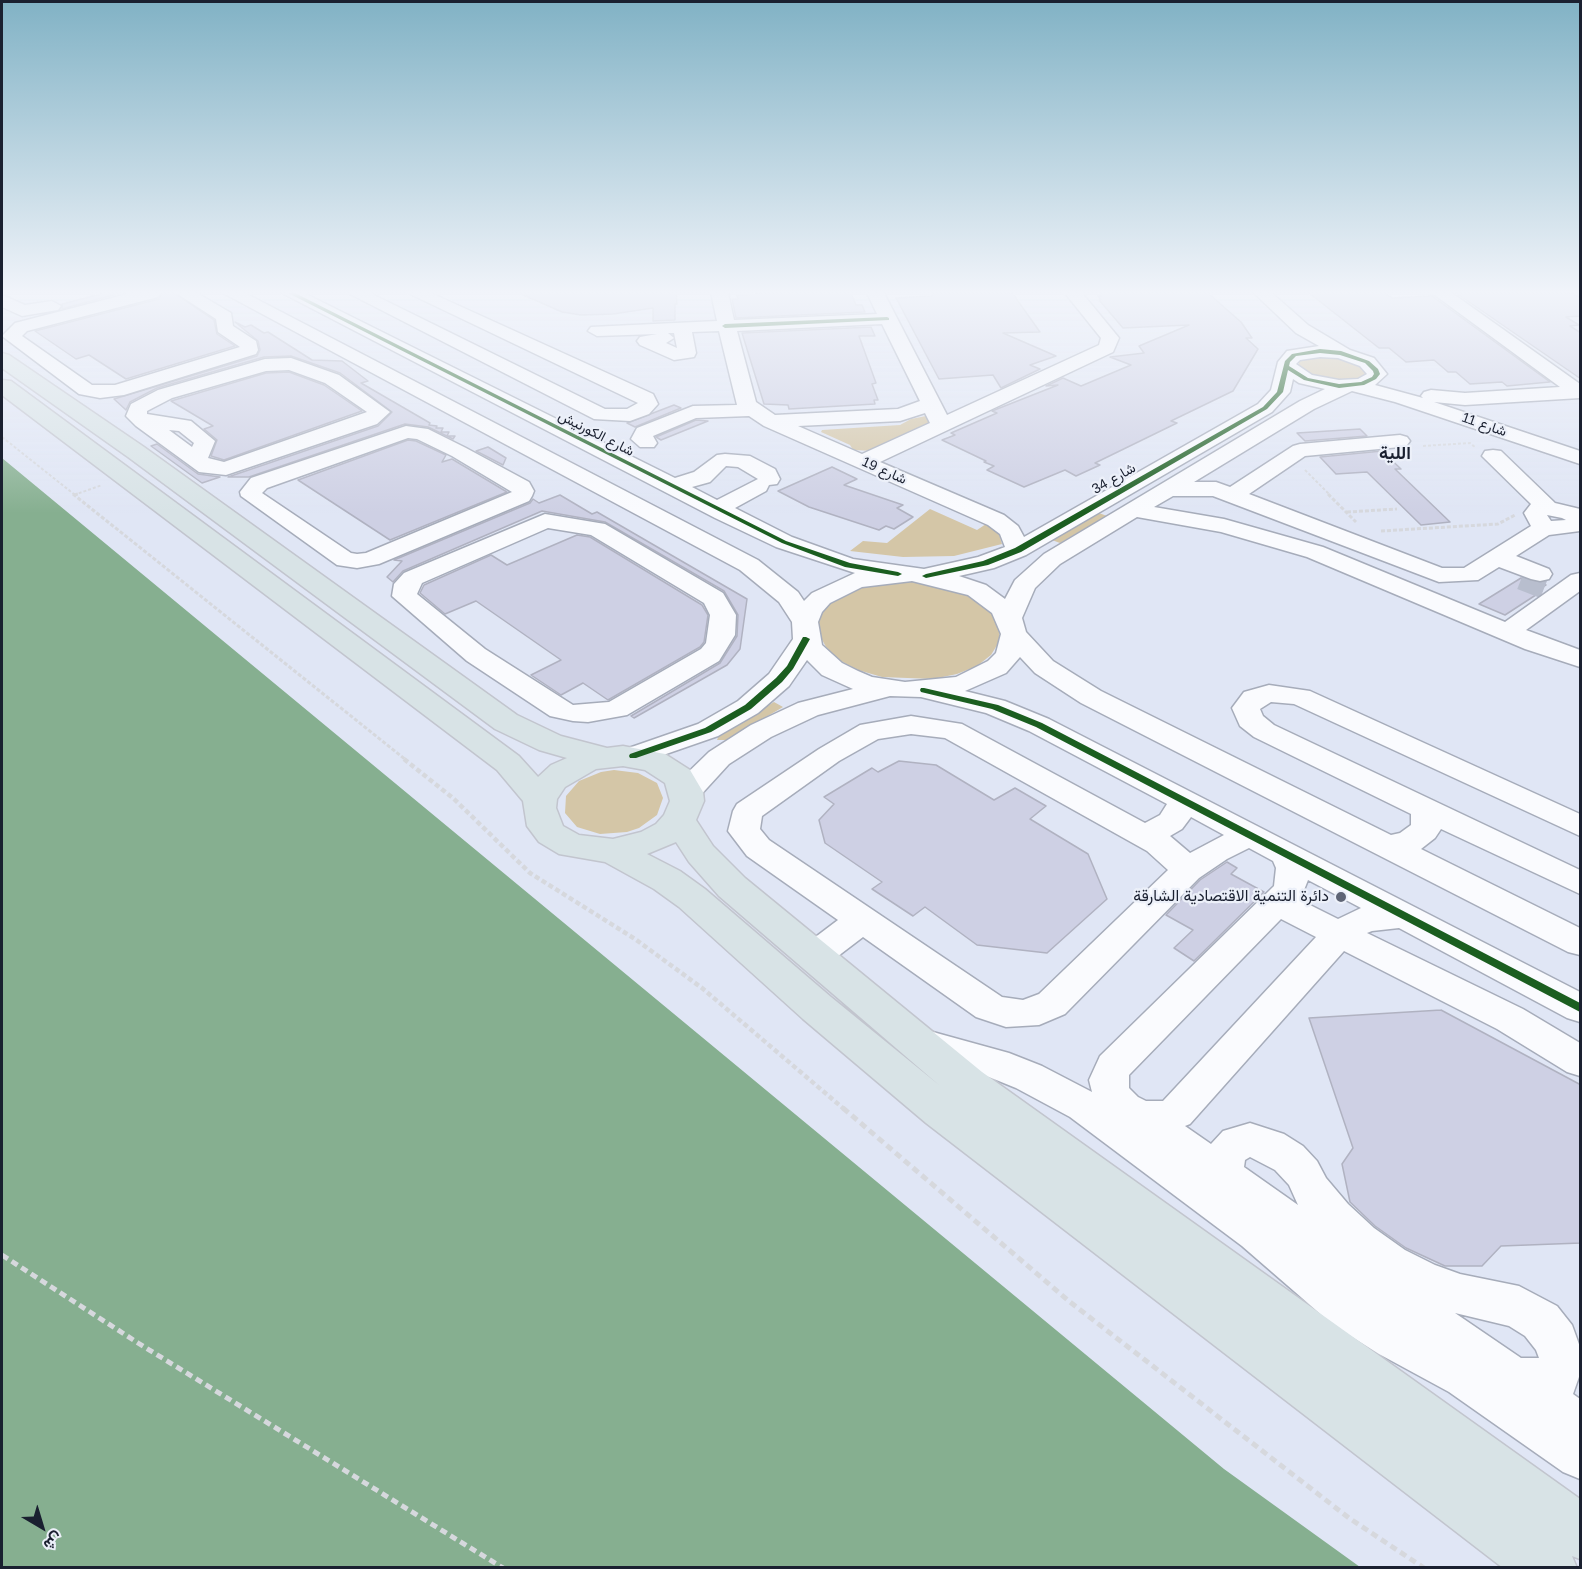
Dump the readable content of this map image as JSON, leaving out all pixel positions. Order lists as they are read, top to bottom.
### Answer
{
  "streets": {
    "street": [
      "شارع 11",
      "شارع الكورنيش",
      "شارع 19",
      "شارع 34"
    ]
  },
  "crossings": [
    ["شارع الكورنيش", "شارع 34"],
    ["شارع 19", "شارع 34"]
  ],
  "districts": ["اللية"],
  "places": ["دائرة التنمية الاقتصادية الشارقة"],
  "north": "bottom right"
}
